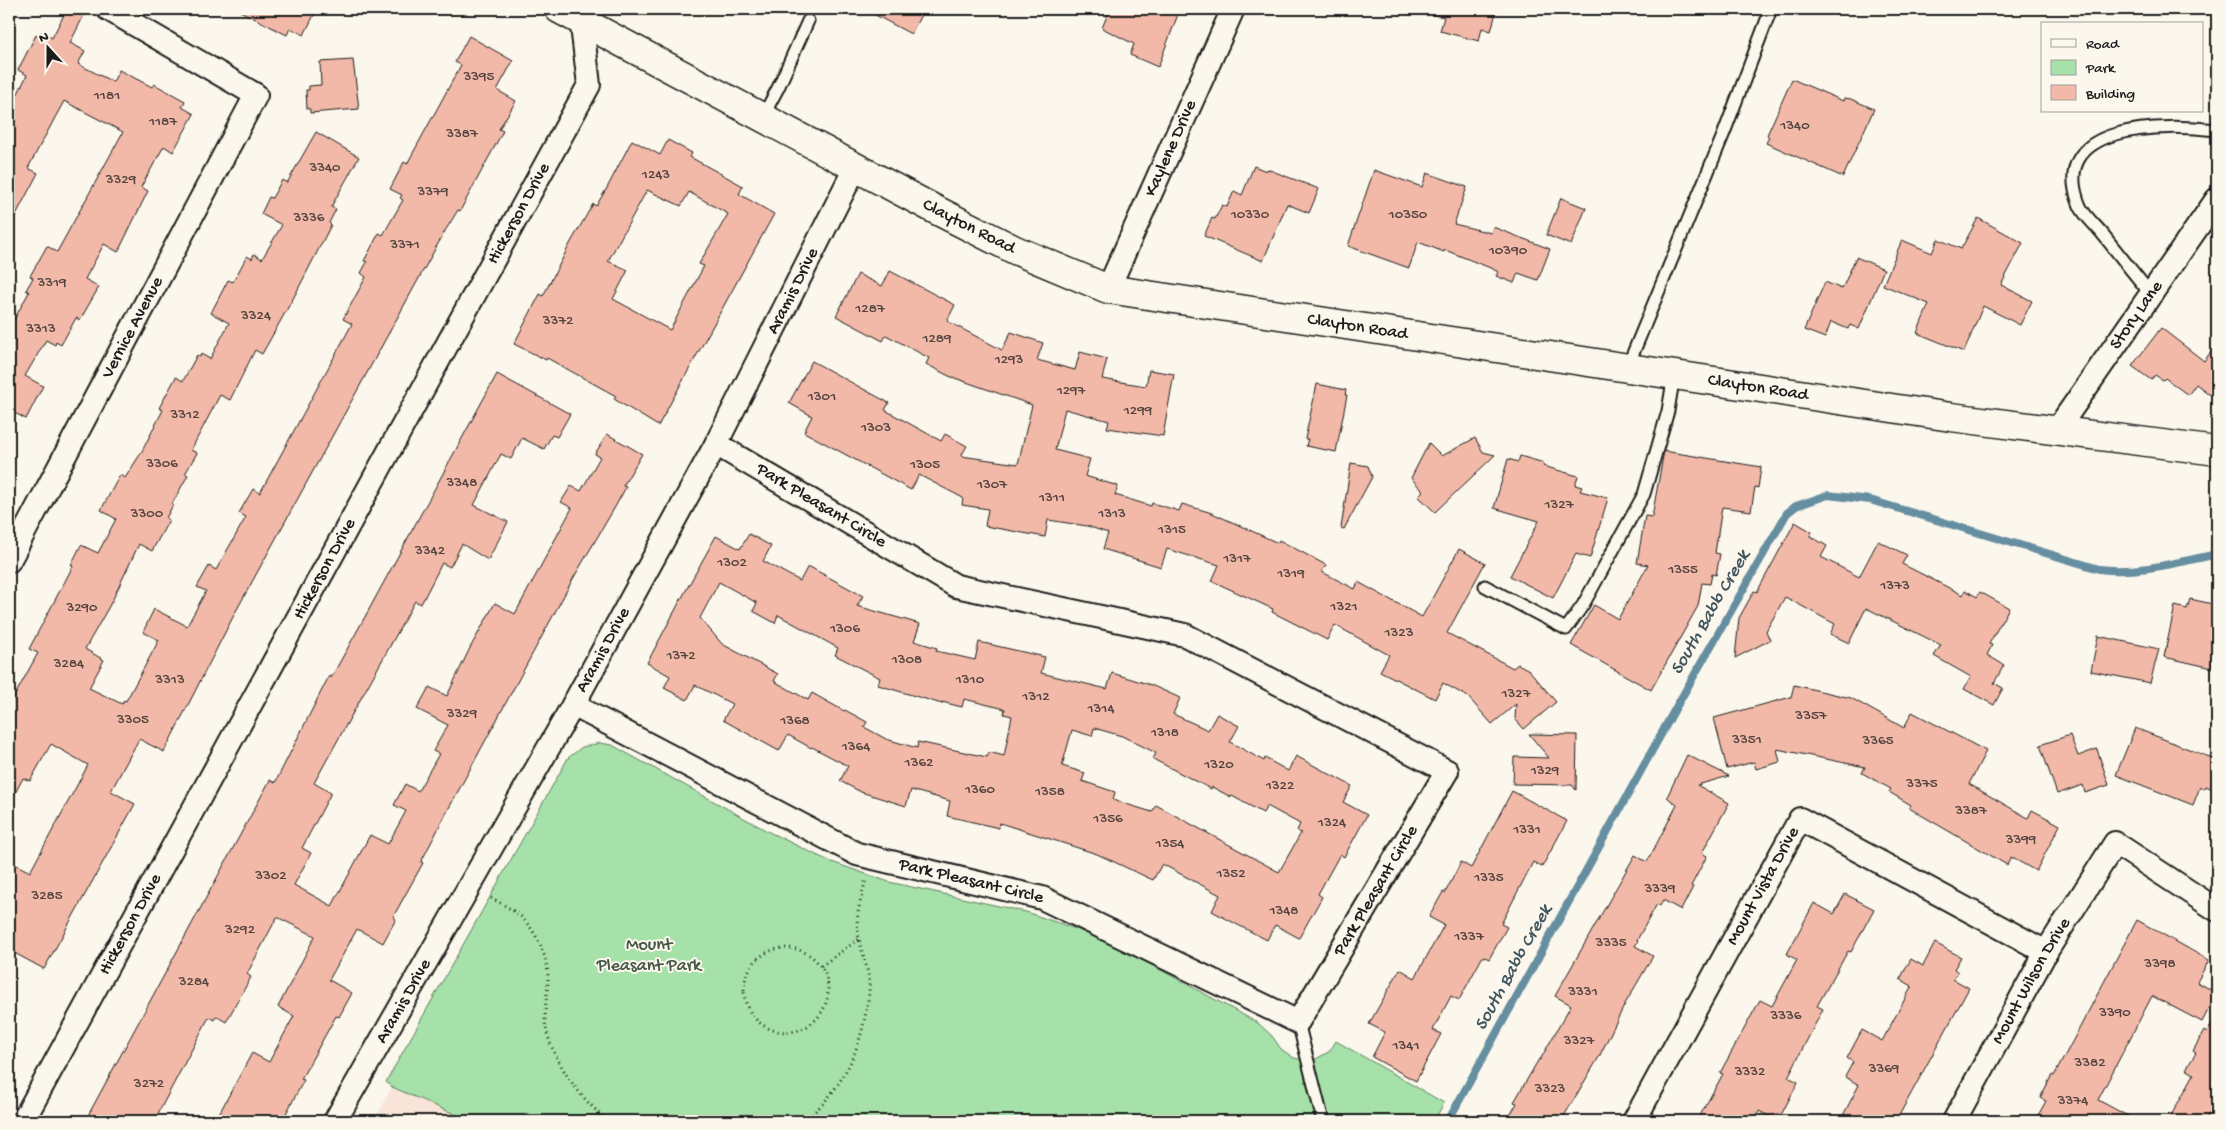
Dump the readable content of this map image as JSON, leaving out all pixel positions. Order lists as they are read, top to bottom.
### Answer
{
  "streets": {
    "street": [
      "Kaylene Drive",
      "Hickerson Drive",
      "Clayton Road",
      "Aramis Drive",
      "Story Lane",
      "Vernice Avenue",
      "Park Pleasant Circle",
      "Mount Vista Drive",
      "Mount Wilson Drive"
    ]
  },
  "crossings": [
    ["Kaylene Drive", "Clayton Road"],
    ["Hickerson Drive", "Clayton Road"],
    ["Clayton Road", "Aramis Drive"],
    ["Clayton Road", "Story Lane"],
    ["Aramis Drive", "Park Pleasant Circle"],
    ["Mount Vista Drive", "Mount Wilson Drive"]
  ],
  "water": ["South Babb Creek"],
  "parks": ["Mount Pleasant Park"],
  "house_numbers": [
    "3395",
    "1181",
    "1187",
    "1340",
    "3387",
    "3340",
    "1243",
    "3329",
    "3379",
    "10330",
    "10350",
    "3336",
    "3371",
    "10390",
    "3319",
    "1287",
    "3324",
    "3372",
    "3313",
    "1289",
    "1293",
    "1297",
    "1301",
    "1299",
    "3312",
    "1303",
    "3306",
    "1305",
    "3348",
    "1307",
    "1311",
    "1327",
    "3300",
    "1313",
    "1315",
    "3342",
    "1317",
    "1302",
    "1355",
    "1319",
    "1373",
    "1321",
    "3290",
    "1306",
    "1323",
    "1372",
    "1308",
    "3284",
    "3313",
    "1310",
    "1327",
    "1312",
    "1314",
    "3329",
    "3357",
    "3305",
    "1368",
    "1318",
    "3351",
    "3365",
    "1364",
    "1362",
    "1320",
    "1329",
    "3375",
    "1322",
    "1360",
    "1358",
    "3387",
    "1356",
    "1324",
    "1331",
    "3399",
    "1354",
    "1352",
    "3302",
    "1335",
    "3339",
    "3285",
    "1348",
    "3292",
    "1337",
    "3335",
    "3398",
    "3284",
    "3331",
    "3390",
    "3336",
    "3327",
    "1341",
    "3382",
    "3369",
    "3332",
    "3272",
    "3323",
    "3374"
  ],
  "legend": ["Road", "Park", "Building"],
  "north": "top"
}
